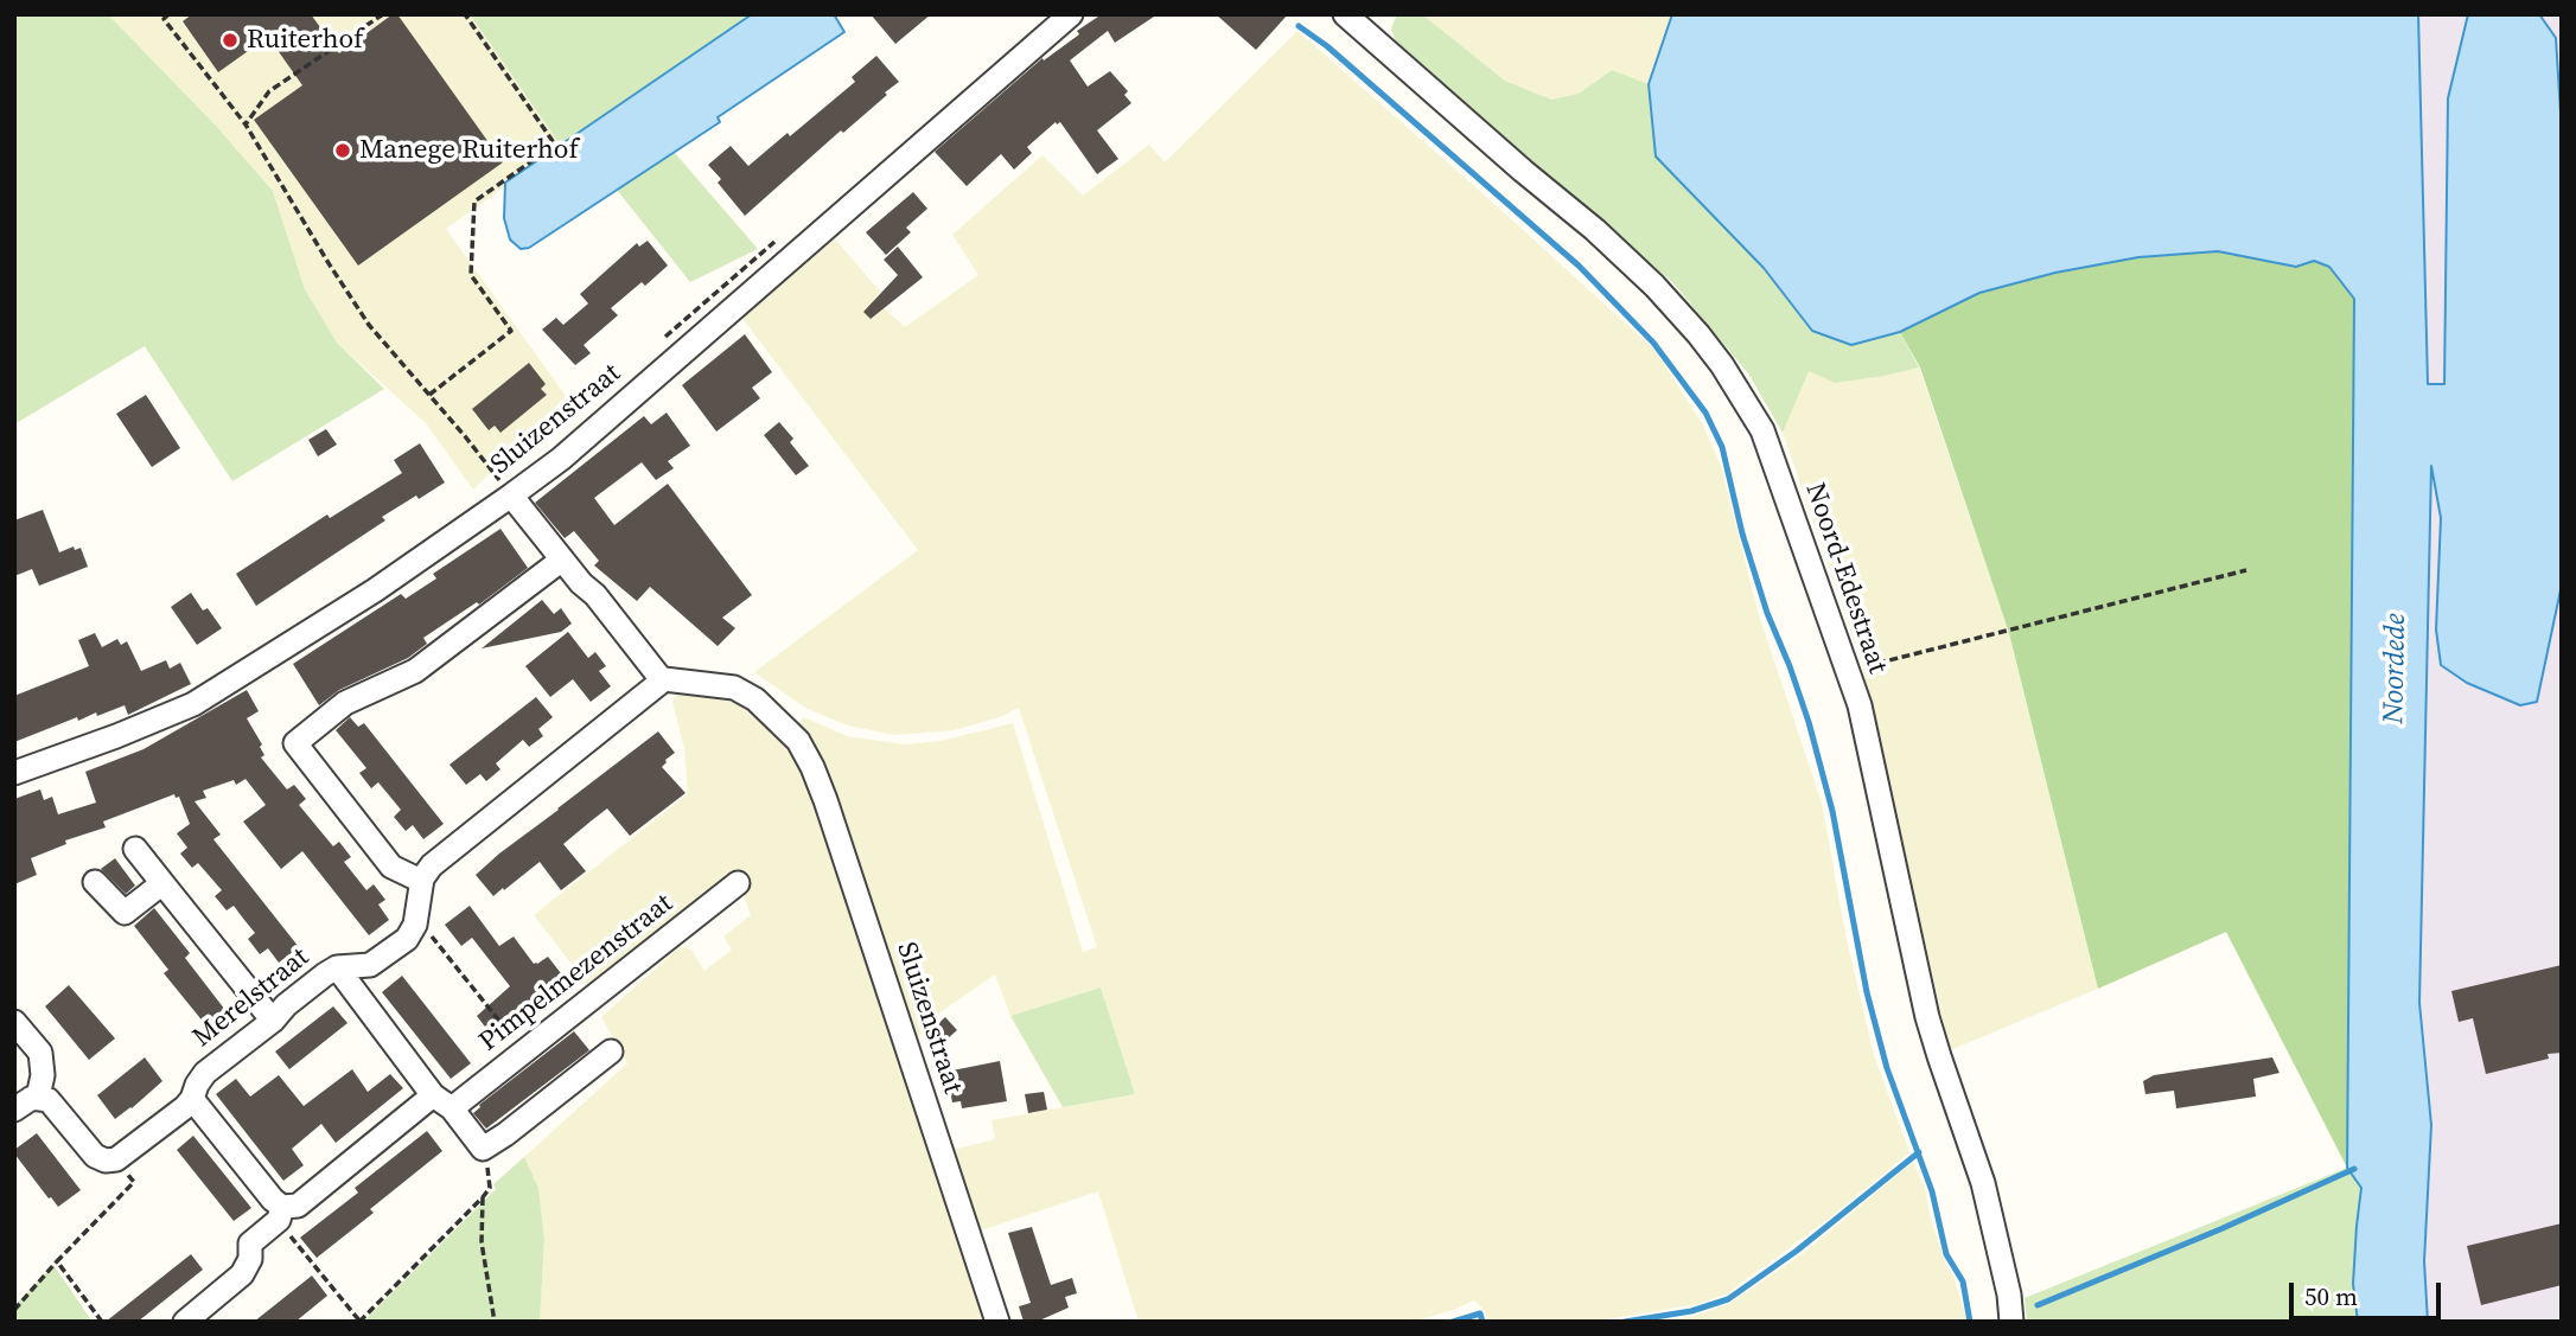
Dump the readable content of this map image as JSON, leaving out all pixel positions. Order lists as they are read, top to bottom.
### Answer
{
  "streets": {
    "street": [
      "Sluizenstraat",
      "Noord-Edestraat",
      "Pimpelmezenstraat",
      "Merelstraat"
    ]
  },
  "water": ["Noordede"],
  "places": ["Ruiterhof", "Manege Ruiterhof"],
  "scale_bar": "50 m"
}
